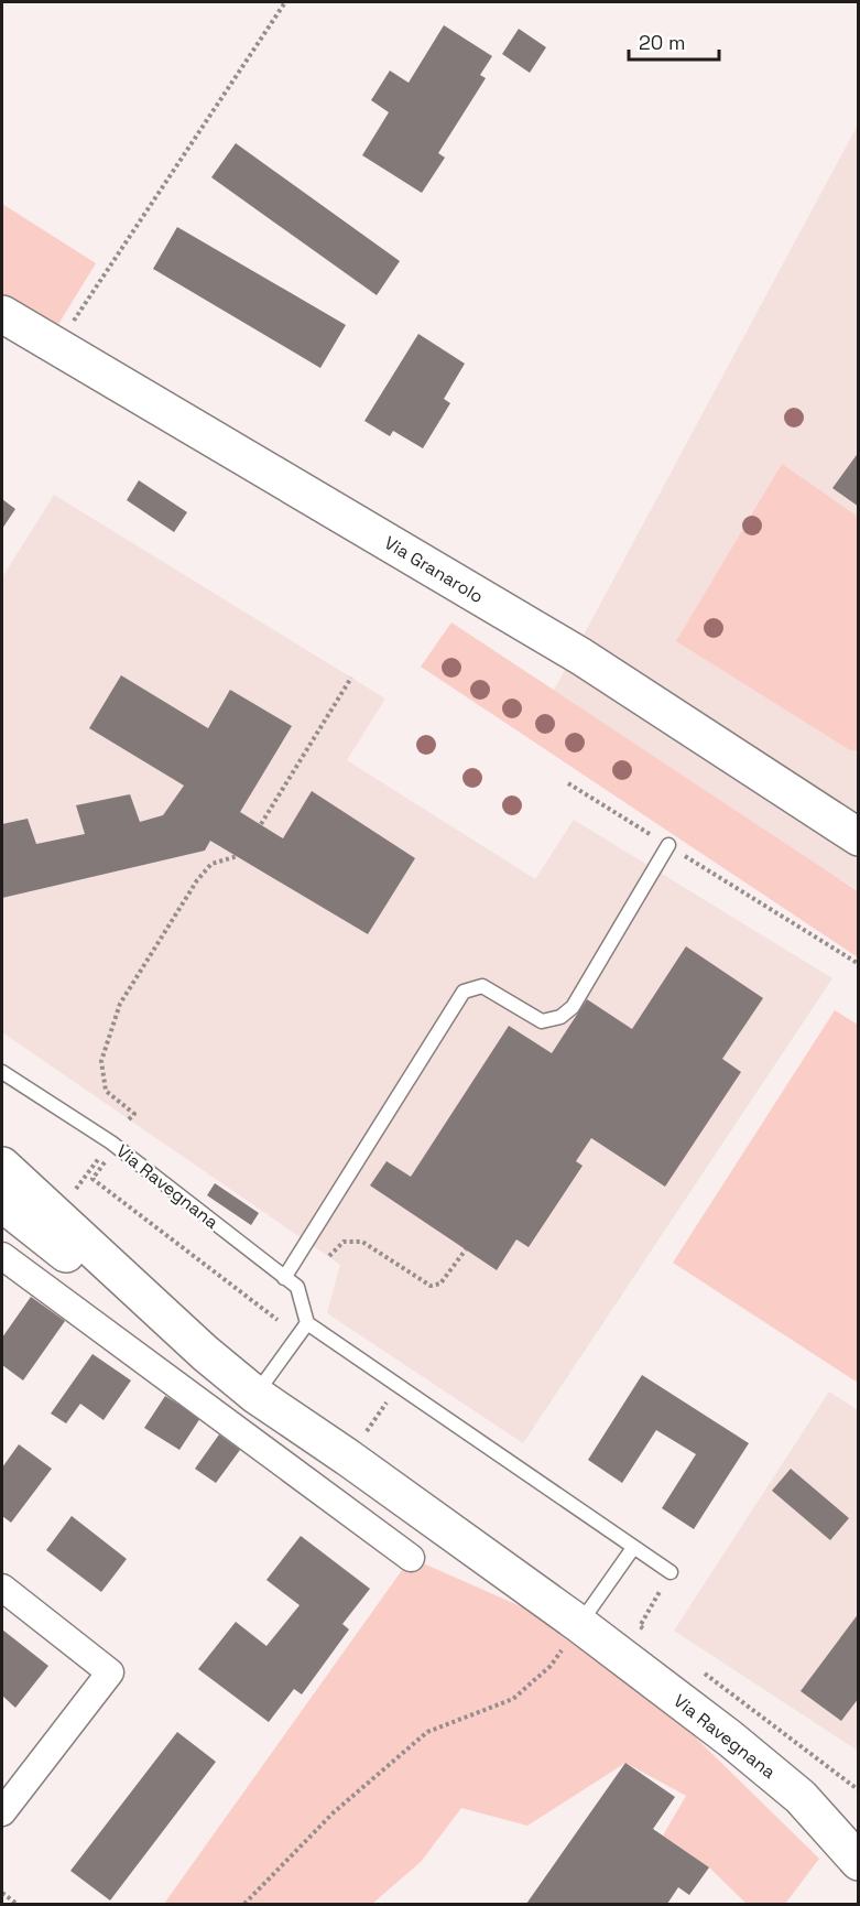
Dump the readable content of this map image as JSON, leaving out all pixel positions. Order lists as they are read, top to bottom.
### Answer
{
  "streets": {
    "main road": ["Via Granarolo", "Via Ravegnana"]
  },
  "scale_bar": "20 m"
}
